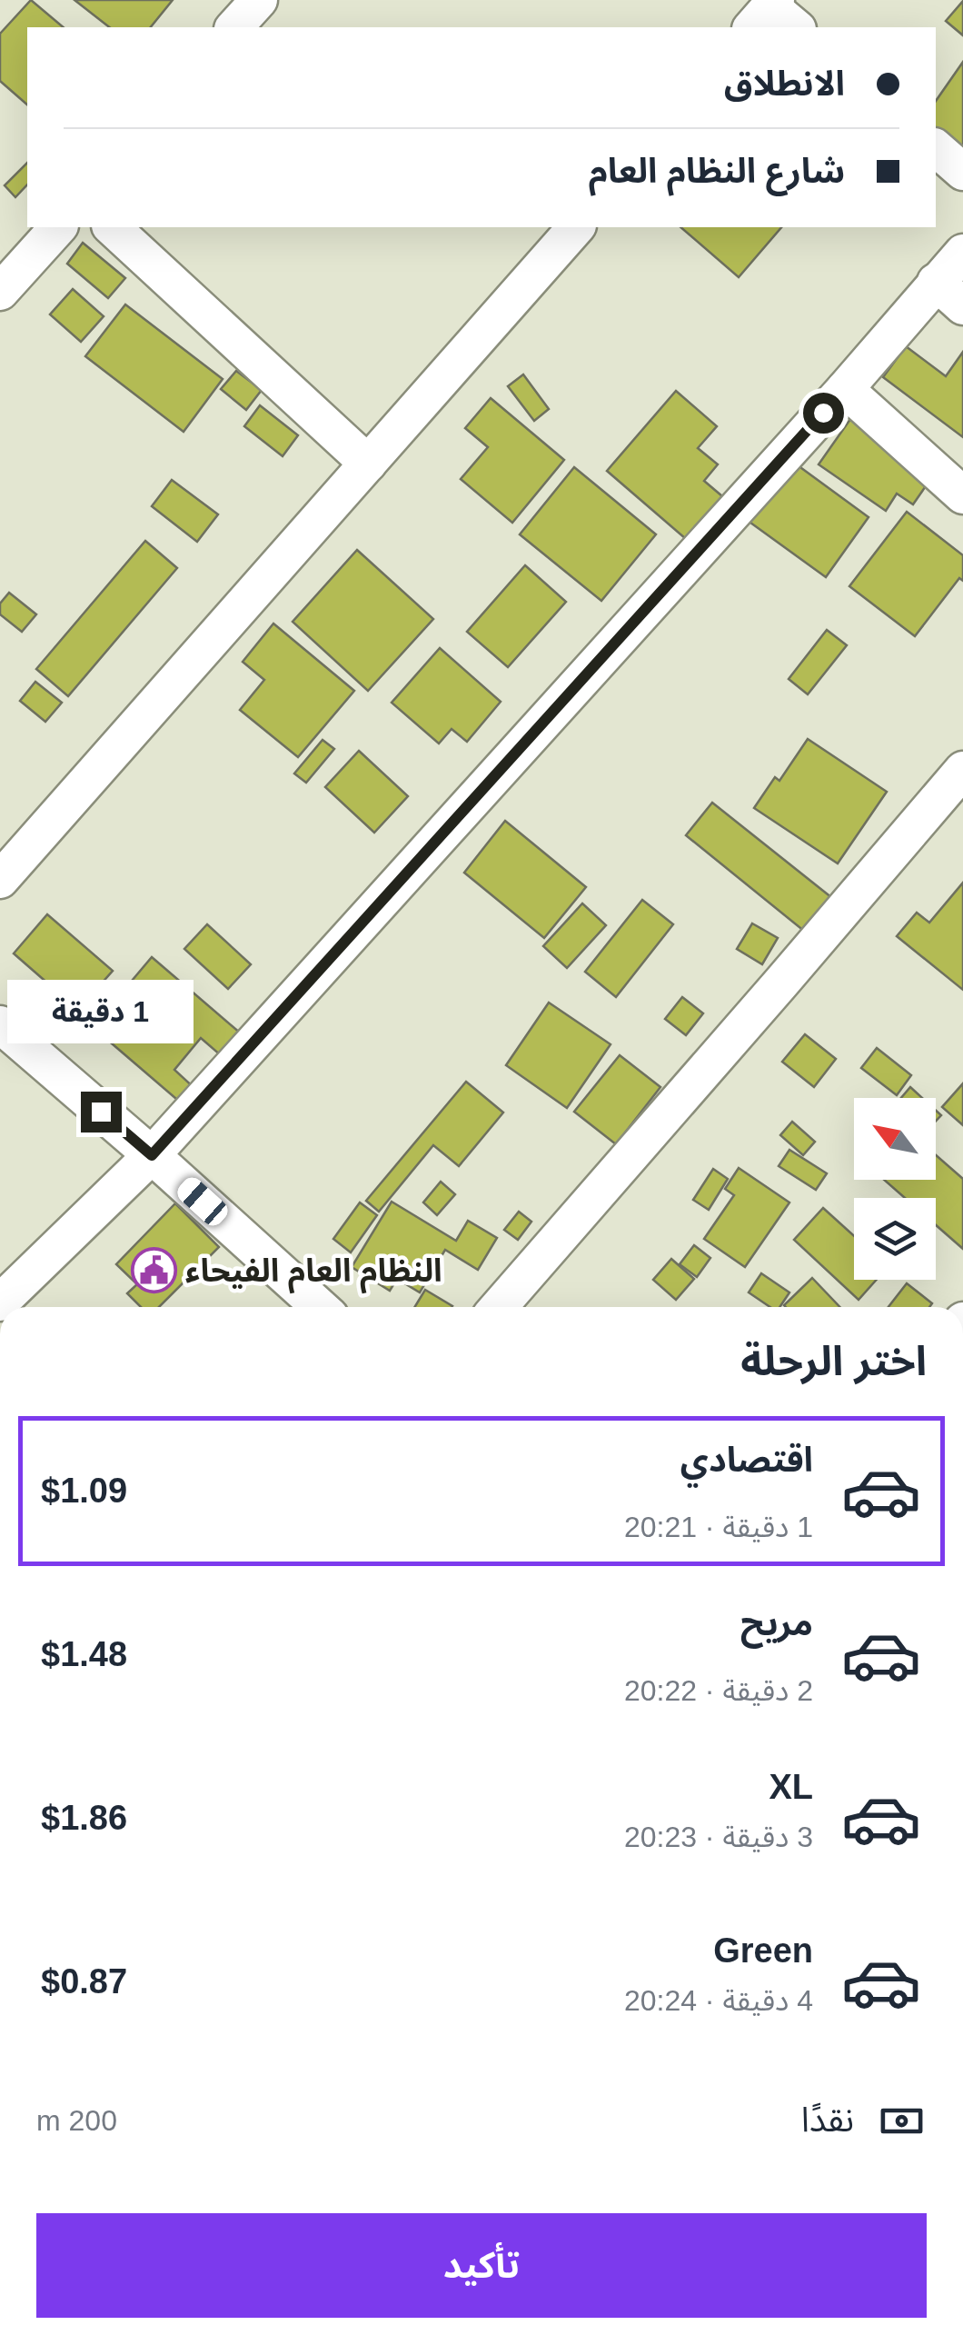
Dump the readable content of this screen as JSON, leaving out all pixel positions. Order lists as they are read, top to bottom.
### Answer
{
  "places": {
    "public building": ["النظام العام الفيحاء"]
  },
  "north": "top left",
  "page": {
    "banner": ["الانطلاق", "شارع النظام العام"],
    "bubble": "1 دقيقة",
    "heading": "اختر الرحلة",
    "list": [
      {
        "name": "اقتصادي",
        "note": "1 دقيقة · 20:21",
        "value": "$1.09"
      },
      {
        "name": "مريح",
        "note": "2 دقيقة · 20:22",
        "value": "$1.48"
      },
      {
        "name": "XL",
        "note": "3 دقيقة · 20:23",
        "value": "$1.86"
      },
      {
        "name": "Green",
        "note": "4 دقيقة · 20:24",
        "value": "$0.87"
      }
    ],
    "pay": ["نقدًا", "200 m"],
    "buttons": "تأكيد"
  }
}
